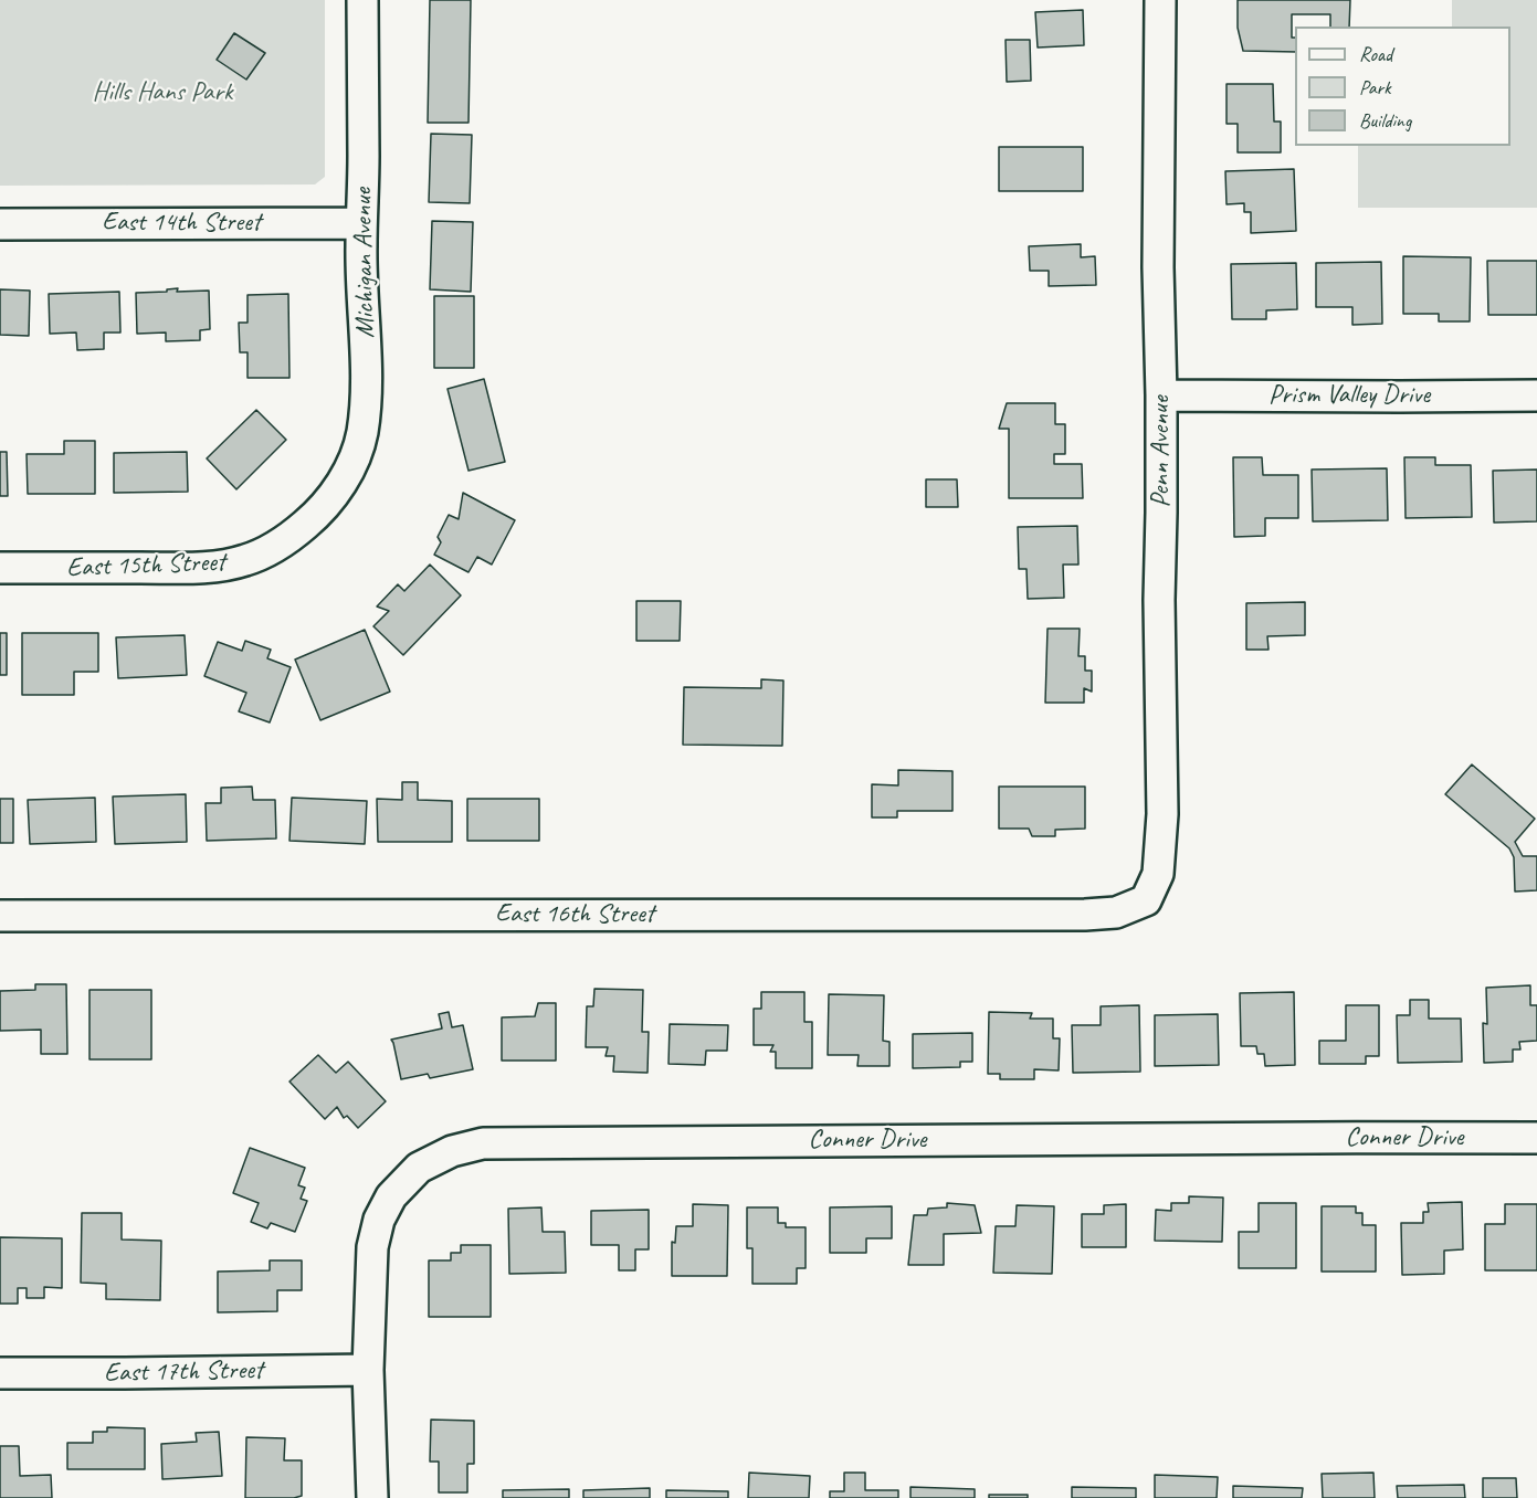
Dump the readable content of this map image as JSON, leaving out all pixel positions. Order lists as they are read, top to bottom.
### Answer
{
  "streets": {
    "street": [
      "East 14th Street",
      "Michigan Avenue",
      "Prism Valley Drive",
      "Penn Avenue",
      "East 15th Street",
      "East 16th Street",
      "Conner Drive",
      "East 17th Street"
    ]
  },
  "crossings": [
    ["East 14th Street", "Michigan Avenue"],
    ["Michigan Avenue", "East 15th Street"],
    ["Prism Valley Drive", "Penn Avenue"],
    ["Penn Avenue", "East 16th Street"],
    ["Conner Drive", "East 17th Street"]
  ],
  "parks": ["Hills Hans Park"],
  "legend": ["Road", "Park", "Building"]
}
